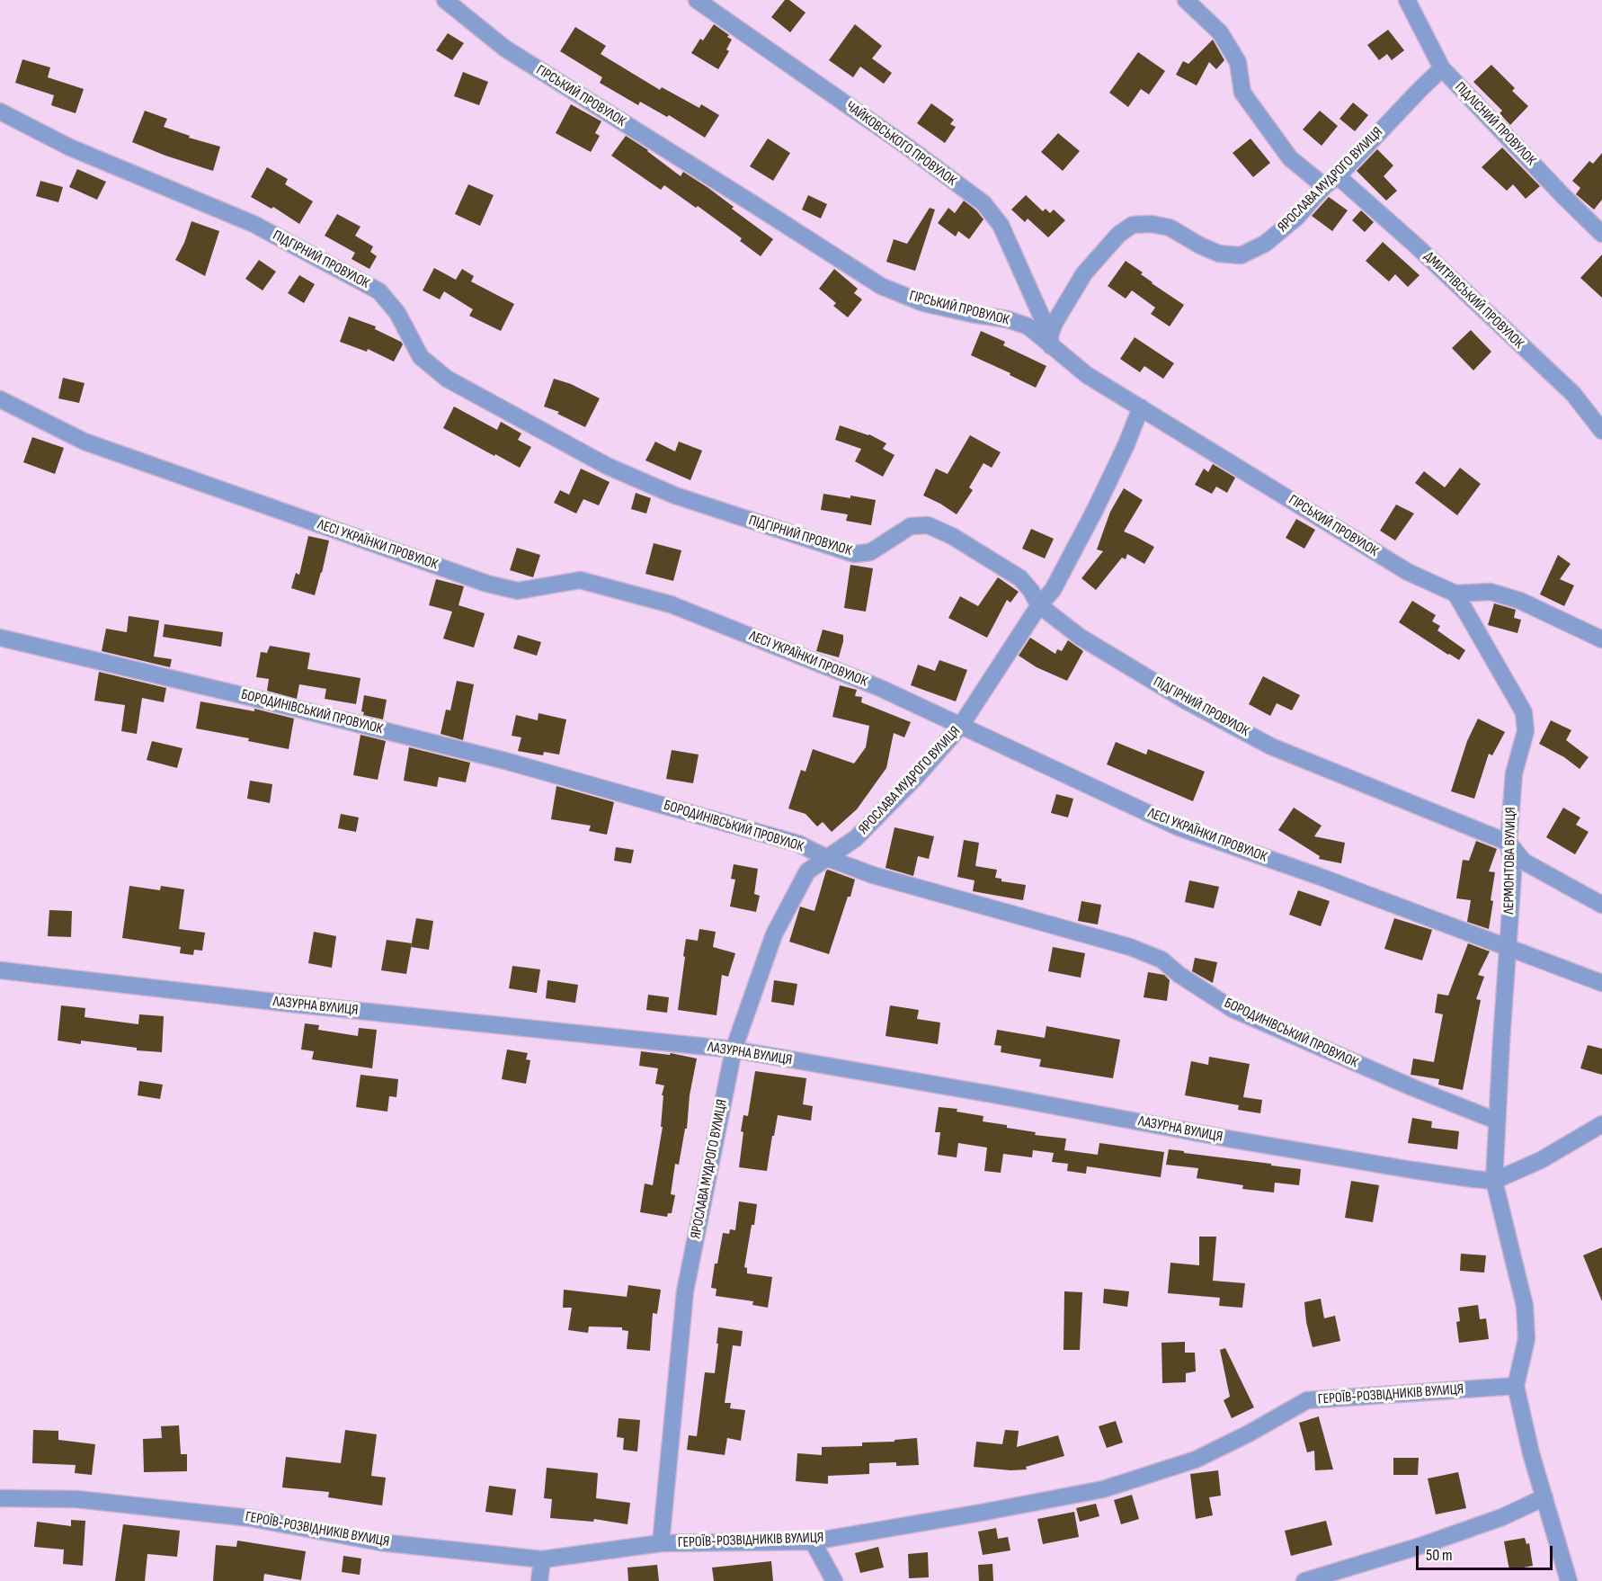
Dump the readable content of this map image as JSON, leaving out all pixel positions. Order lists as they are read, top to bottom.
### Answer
{
  "streets": {
    "street": [
      "ГІРСЬКИЙ ПРОВУЛОК",
      "ПІДЛІСНИЙ ПРОВУЛОК",
      "ЧАЙКОВСЬКОГО ПРОВУЛОК",
      "ЯРОСЛАВА МУДРОГО ВУЛИЦЯ",
      "ПІДГІРНИЙ ПРОВУЛОК",
      "ДМИТРІВСЬКИЙ ПРОВУЛОК",
      "ЛЕСІ УКРАЇНКИ ПРОВУЛОК",
      "БОРОДИНІВСЬКИЙ ПРОВУЛОК",
      "ЛЕРМОНТОВА ВУЛИЦЯ",
      "ЛАЗУРНА ВУЛИЦЯ",
      "ГЕРОЇВ-РОЗВІДНИКІВ ВУЛИЦЯ"
    ]
  },
  "crossings": [
    ["ГІРСЬКИЙ ПРОВУЛОК", "ЧАЙКОВСЬКОГО ПРОВУЛОК"],
    ["ГІРСЬКИЙ ПРОВУЛОК", "ЯРОСЛАВА МУДРОГО ВУЛИЦЯ"],
    ["ГІРСЬКИЙ ПРОВУЛОК", "ЛЕРМОНТОВА ВУЛИЦЯ"],
    ["ПІДЛІСНИЙ ПРОВУЛОК", "ЯРОСЛАВА МУДРОГО ВУЛИЦЯ"],
    ["ЧАЙКОВСЬКОГО ПРОВУЛОК", "ЯРОСЛАВА МУДРОГО ВУЛИЦЯ"],
    ["ЯРОСЛАВА МУДРОГО ВУЛИЦЯ", "ПІДГІРНИЙ ПРОВУЛОК"],
    ["ЯРОСЛАВА МУДРОГО ВУЛИЦЯ", "ДМИТРІВСЬКИЙ ПРОВУЛОК"],
    ["ЯРОСЛАВА МУДРОГО ВУЛИЦЯ", "ЛЕСІ УКРАЇНКИ ПРОВУЛОК"],
    ["ЯРОСЛАВА МУДРОГО ВУЛИЦЯ", "БОРОДИНІВСЬКИЙ ПРОВУЛОК"],
    ["ЯРОСЛАВА МУДРОГО ВУЛИЦЯ", "ЛАЗУРНА ВУЛИЦЯ"],
    ["ЯРОСЛАВА МУДРОГО ВУЛИЦЯ", "ГЕРОЇВ-РОЗВІДНИКІВ ВУЛИЦЯ"],
    ["ПІДГІРНИЙ ПРОВУЛОК", "ЛЕРМОНТОВА ВУЛИЦЯ"],
    ["ЛЕСІ УКРАЇНКИ ПРОВУЛОК", "ЛЕРМОНТОВА ВУЛИЦЯ"],
    ["БОРОДИНІВСЬКИЙ ПРОВУЛОК", "ЛЕРМОНТОВА ВУЛИЦЯ"],
    ["ЛЕРМОНТОВА ВУЛИЦЯ", "ЛАЗУРНА ВУЛИЦЯ"],
    ["ЛЕРМОНТОВА ВУЛИЦЯ", "ГЕРОЇВ-РОЗВІДНИКІВ ВУЛИЦЯ"]
  ],
  "scale_bar": "50 m"
}
